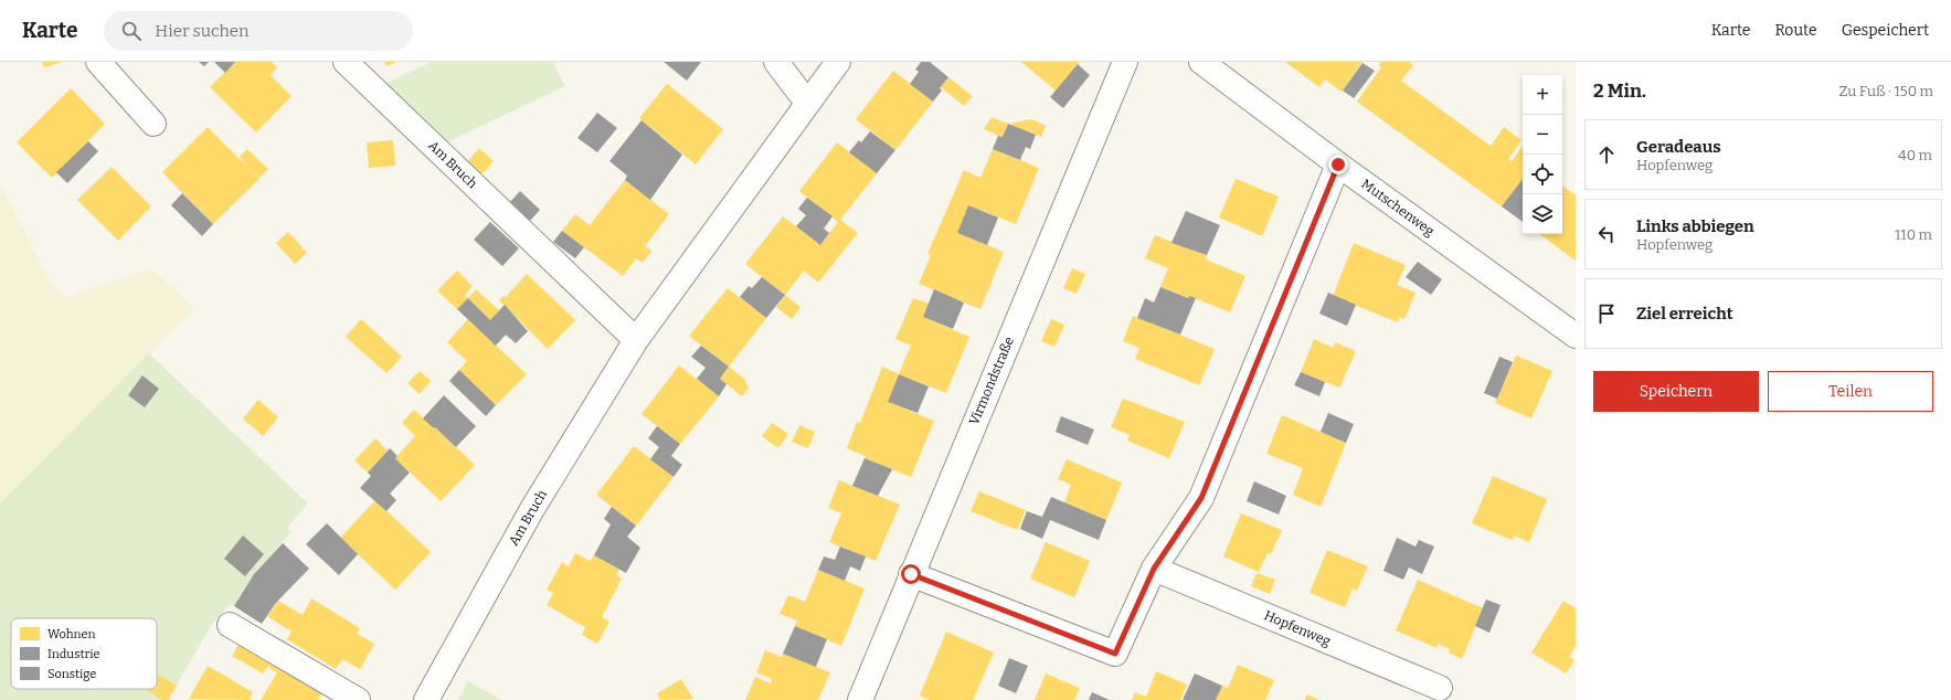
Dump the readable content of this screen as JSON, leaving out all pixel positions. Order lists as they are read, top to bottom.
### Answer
{
  "streets": {
    "street": [
      "Am Bruch",
      "Mutschenweg",
      "Virmondstraße",
      "Hopfenweg"
    ]
  },
  "legend": ["Wohnen", "Industrie", "Sonstige"],
  "page": {
    "header": "Karte",
    "search": "Hier suchen",
    "nav": ["Karte", "Route", "Gespeichert"],
    "heading": ["2 Min.", "Zu Fuß · 150 m"],
    "map_buttons": ["+", "−"],
    "list": [
      ["Geradeaus", "Hopfenweg", "40 m"],
      ["Links abbiegen", "Hopfenweg", "110 m"],
      "Ziel erreicht"
    ],
    "buttons": ["Speichern", "Teilen"]
  }
}
